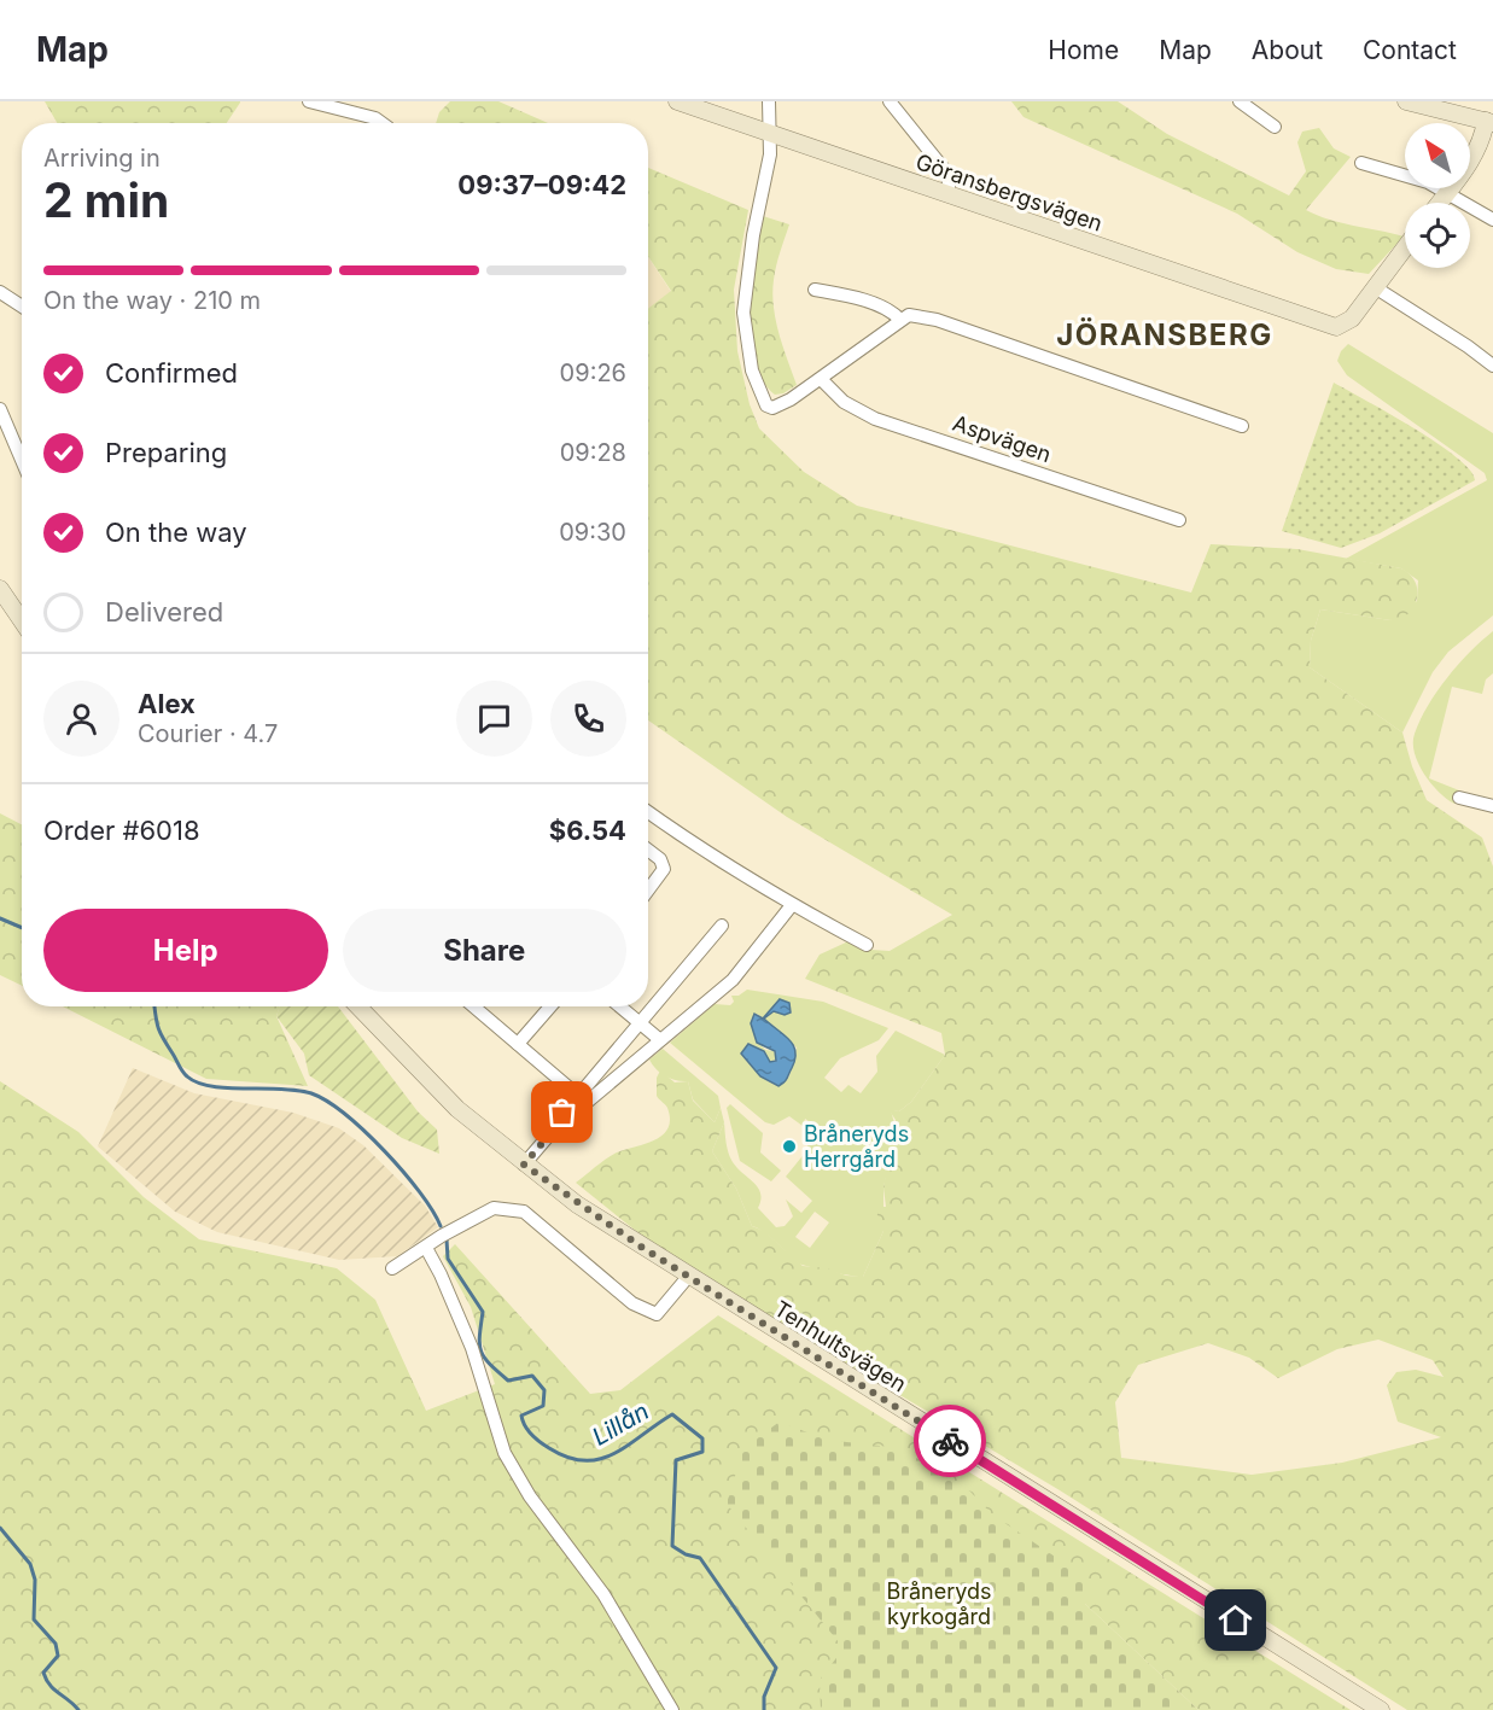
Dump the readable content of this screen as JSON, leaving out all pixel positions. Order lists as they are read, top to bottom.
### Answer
{
  "streets": {
    "street": ["Göransbergsvägen", "Aspvägen", "Tenhultsvägen"]
  },
  "districts": ["JÖRANSBERG"],
  "water": ["Lillån"],
  "parks": ["Bråneryds kyrkogård"],
  "places": ["Bråneryds Herrgård"],
  "north": "top left",
  "page": {
    "header": "Map",
    "nav": [
      "Home",
      "Map",
      "About",
      "Contact"
    ],
    "heading": ["2 min", "Arriving in", "09:37–09:42"],
    "panel": [
      "Alex",
      "Courier · 4.7",
      "Order #6018",
      "$6.54"
    ],
    "bar": "On the way · 210 m",
    "list": [
      ["Confirmed", "09:26"],
      ["Preparing", "09:28"],
      ["On the way", "09:30"],
      "Delivered"
    ],
    "buttons": ["Help", "Share"]
  }
}
